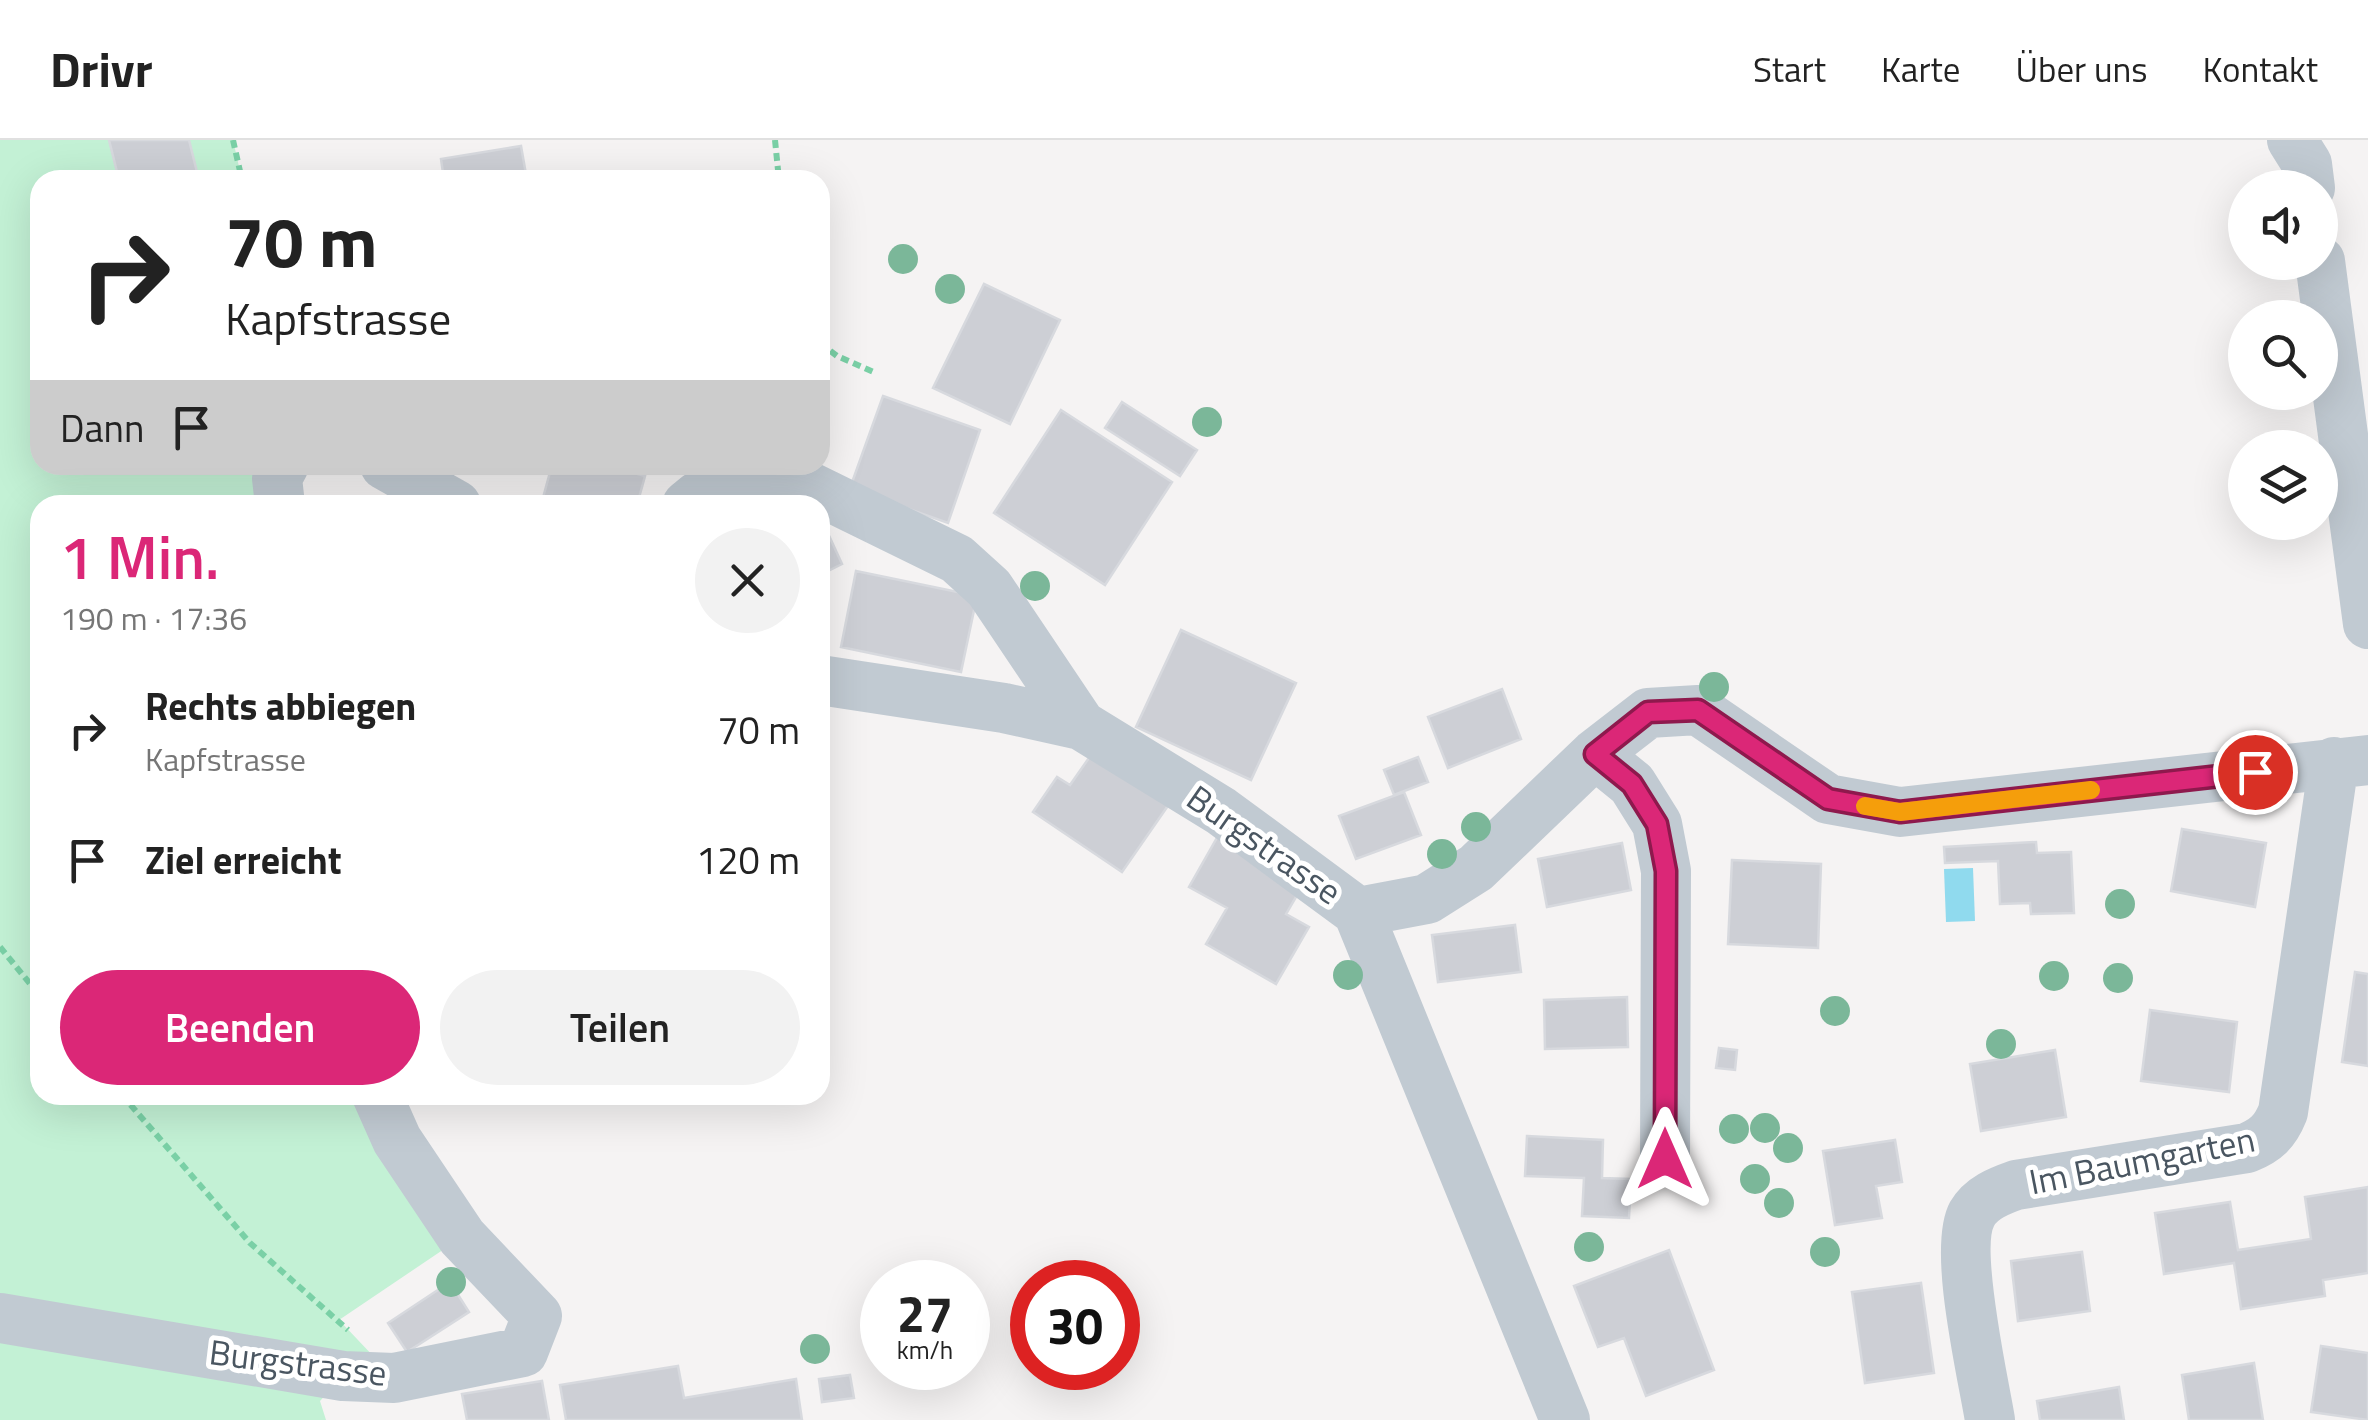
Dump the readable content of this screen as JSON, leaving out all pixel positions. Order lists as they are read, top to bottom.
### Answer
{
  "streets": {
    "street": ["Burgstrasse", "Im Baumgarten"]
  },
  "page": {
    "header": "Drivr",
    "nav": [
      "Start",
      "Karte",
      "Über uns",
      "Kontakt"
    ],
    "turn": ["70 m", "Kapfstrasse"],
    "then": "Dann",
    "heading": ["1 Min.", "190 m · 17:36"],
    "list": [
      {
        "name": "Rechts abbiegen",
        "note": "Kapfstrasse",
        "value": "70 m"
      },
      {
        "name": "Ziel erreicht",
        "value": "120 m"
      }
    ],
    "buttons": ["Beenden", "Teilen"],
    "speed": "27 km/h",
    "limit": "30"
  }
}
